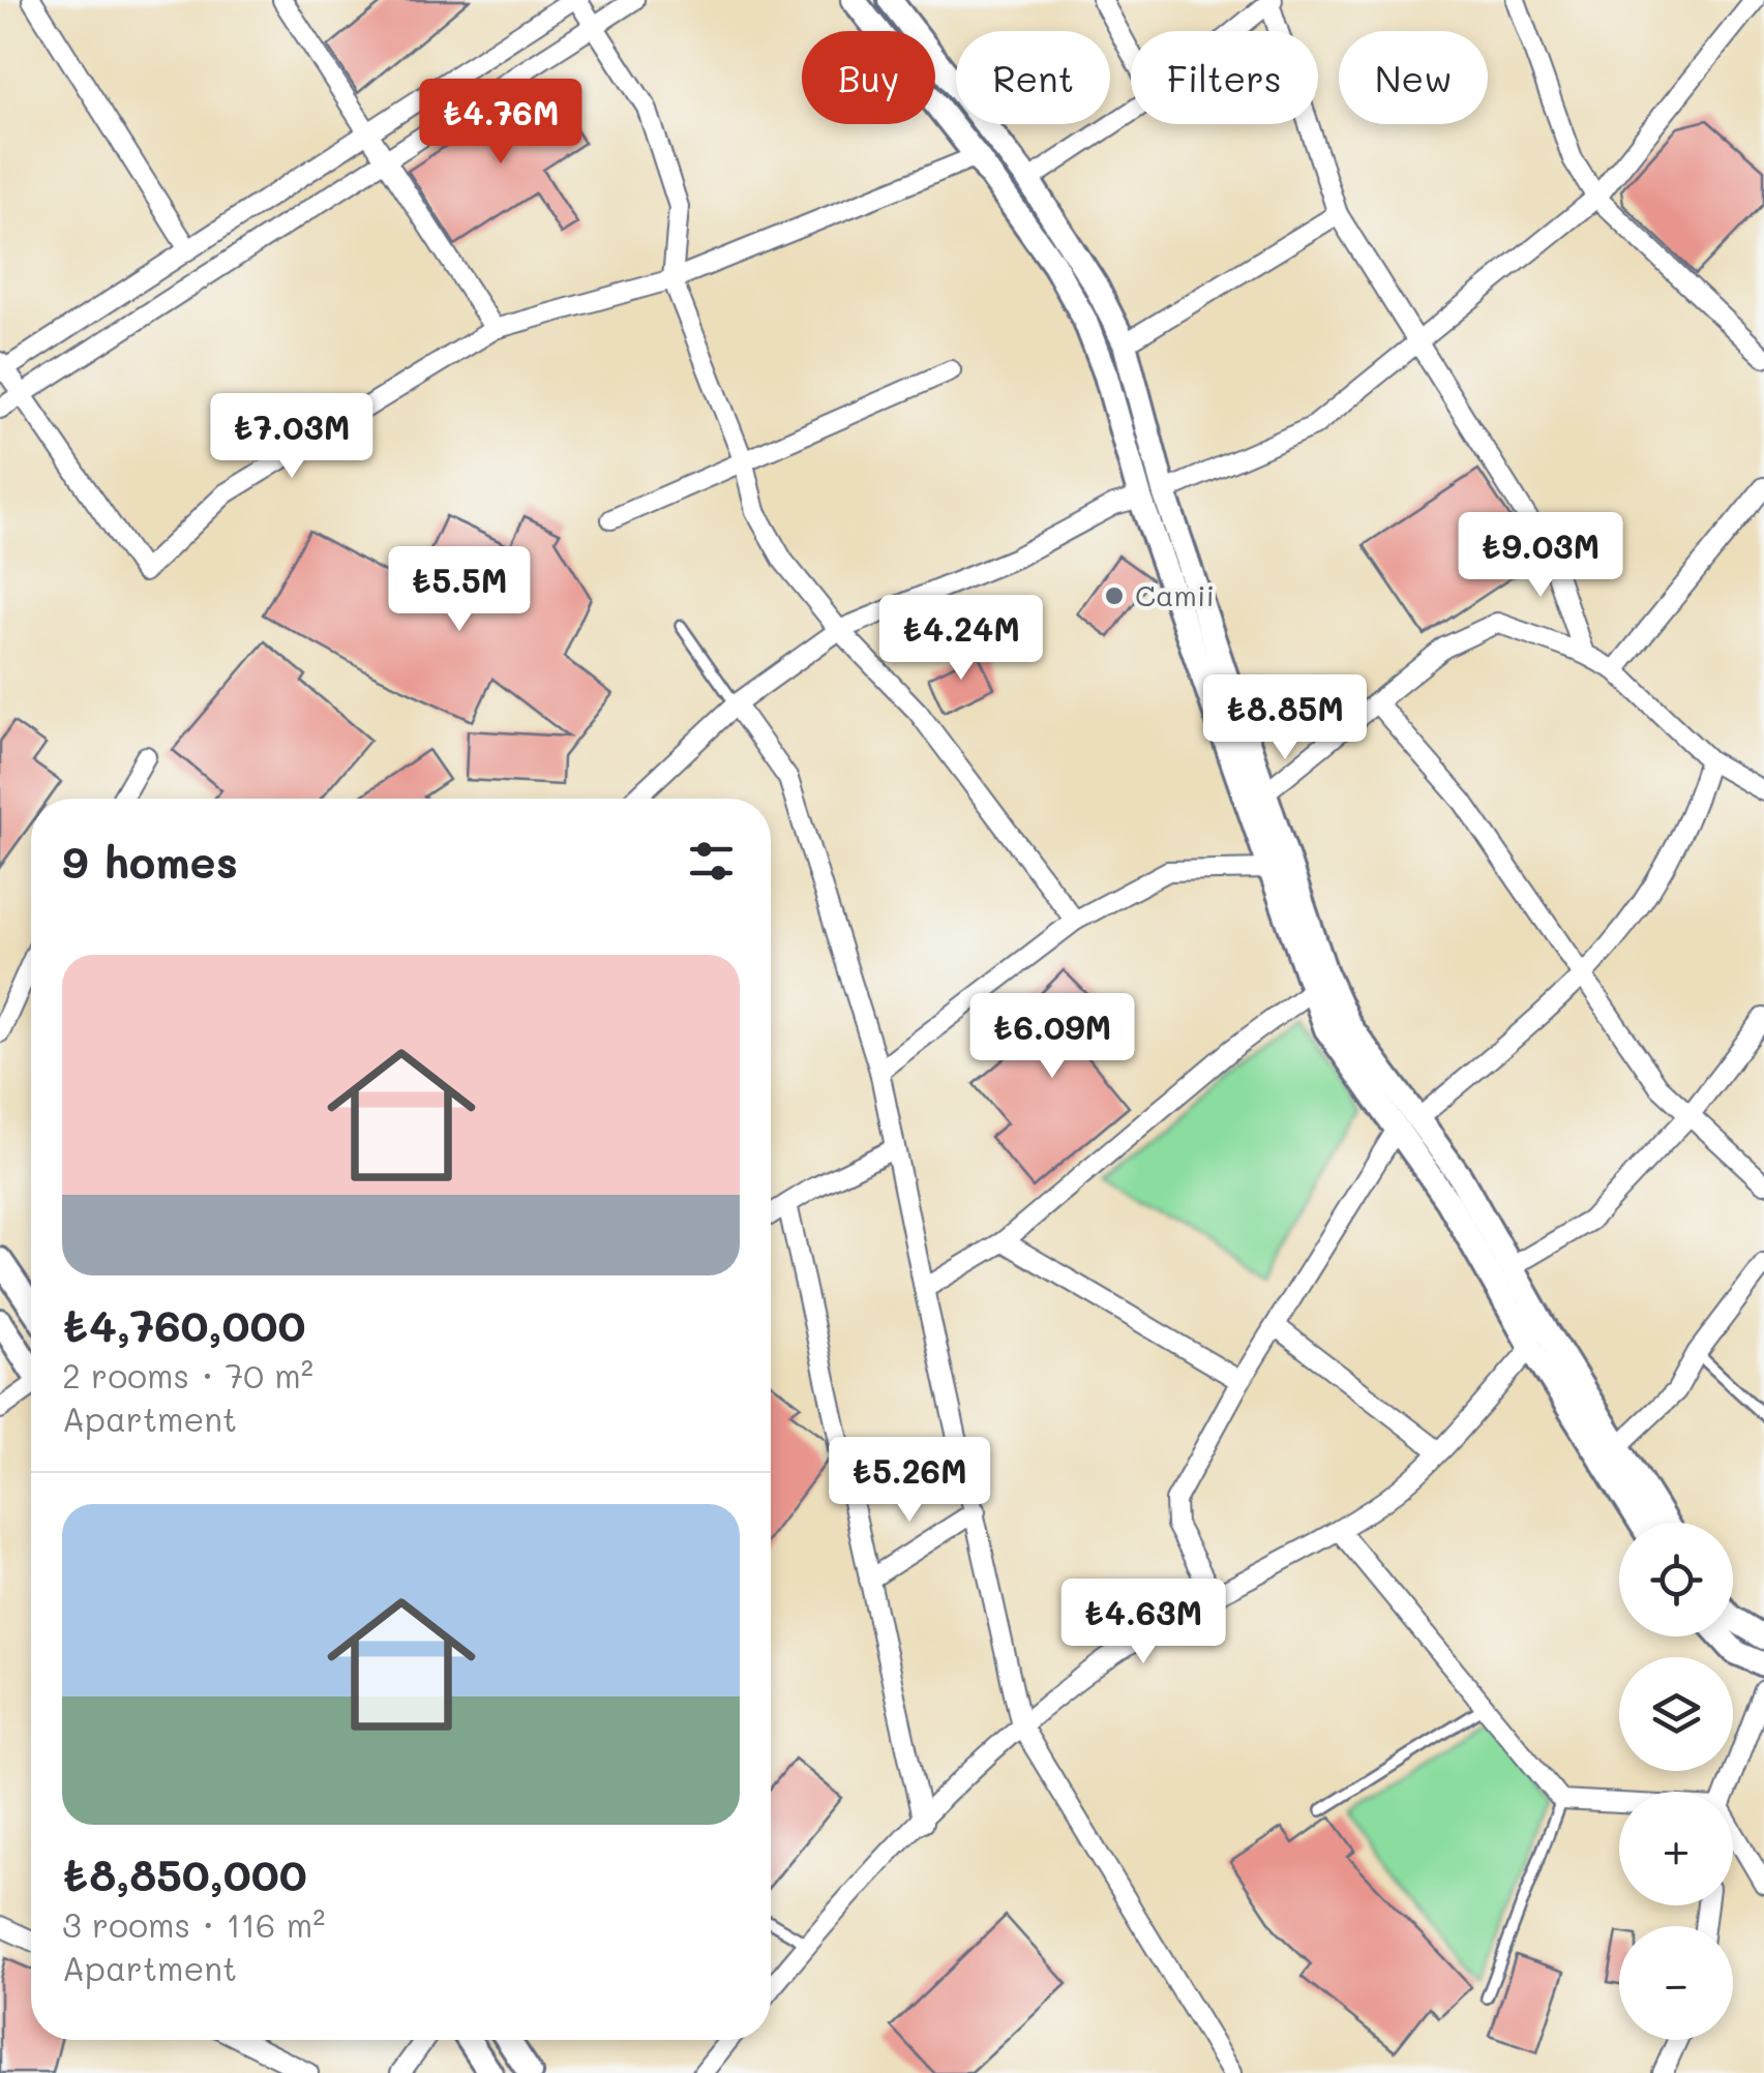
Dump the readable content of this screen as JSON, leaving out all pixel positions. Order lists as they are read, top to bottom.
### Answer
{
  "places": ["Camii"],
  "page": {
    "chip": [
      "Buy",
      "Rent",
      "Filters",
      "New"
    ],
    "price": [
      "₺4.76M",
      "₺7.03M",
      "₺9.03M",
      "₺5.5M",
      "₺4.24M",
      "₺8.85M",
      "₺6.09M",
      "₺5.26M",
      "₺4.63M"
    ],
    "heading": "9 homes",
    "list": [
      {
        "name": "₺4,760,000",
        "note": "2 rooms · 70 m² · Apartment"
      },
      {
        "name": "₺8,850,000",
        "note": "3 rooms · 116 m² · Apartment"
      }
    ],
    "map_buttons": ["+", "−"]
  }
}
